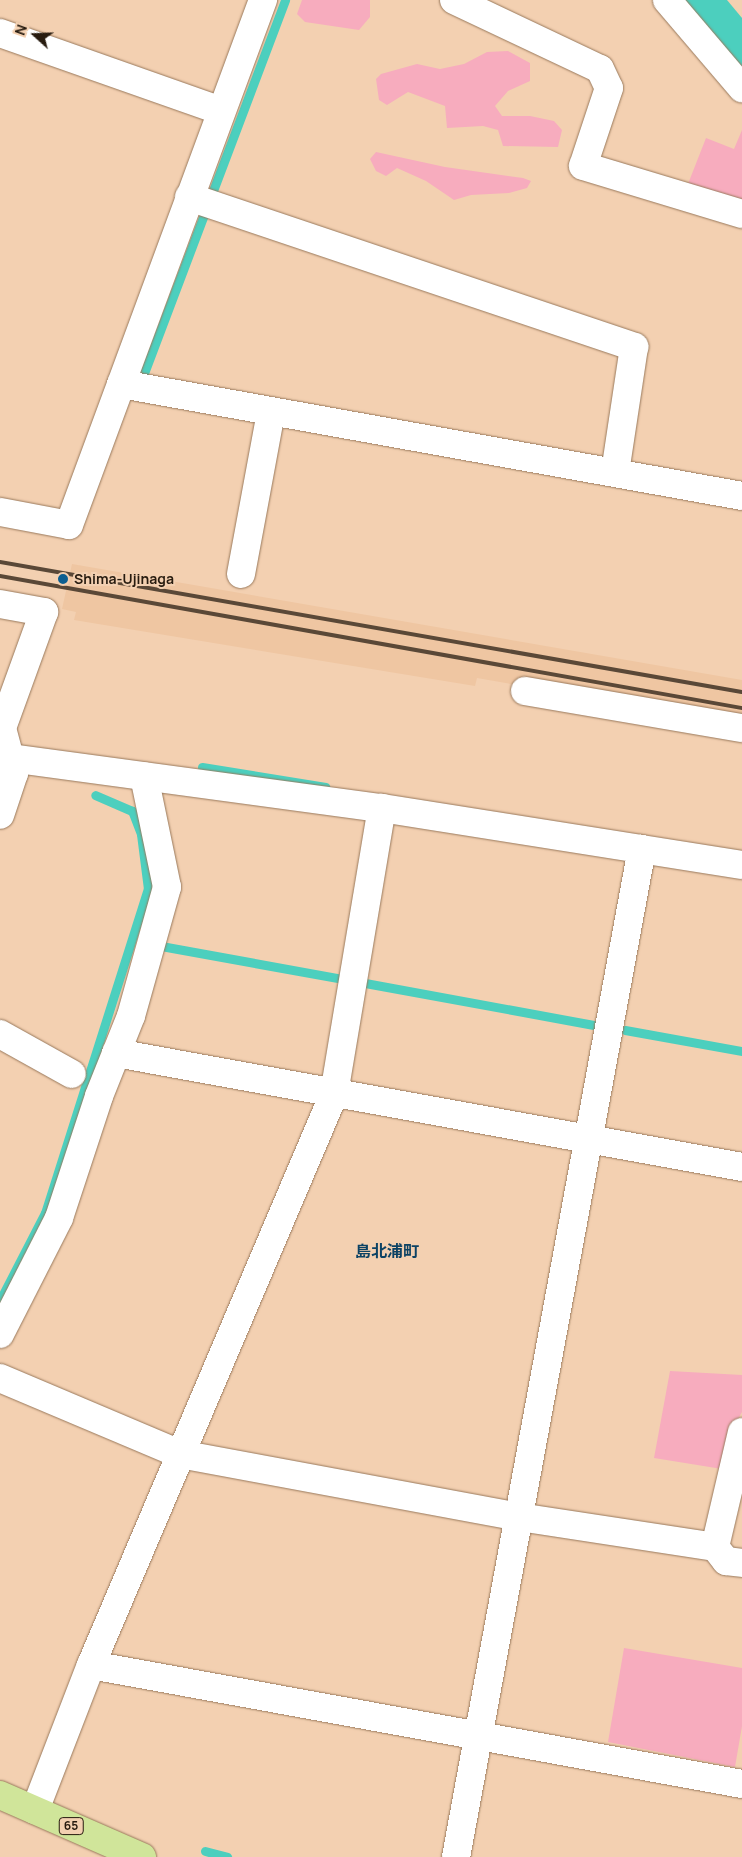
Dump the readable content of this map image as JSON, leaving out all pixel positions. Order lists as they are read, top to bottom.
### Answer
{
  "streets": {
    "main road": ["65"]
  },
  "districts": ["島北浦町"],
  "places": ["Shima-Ujinaga"],
  "north": "left"
}
